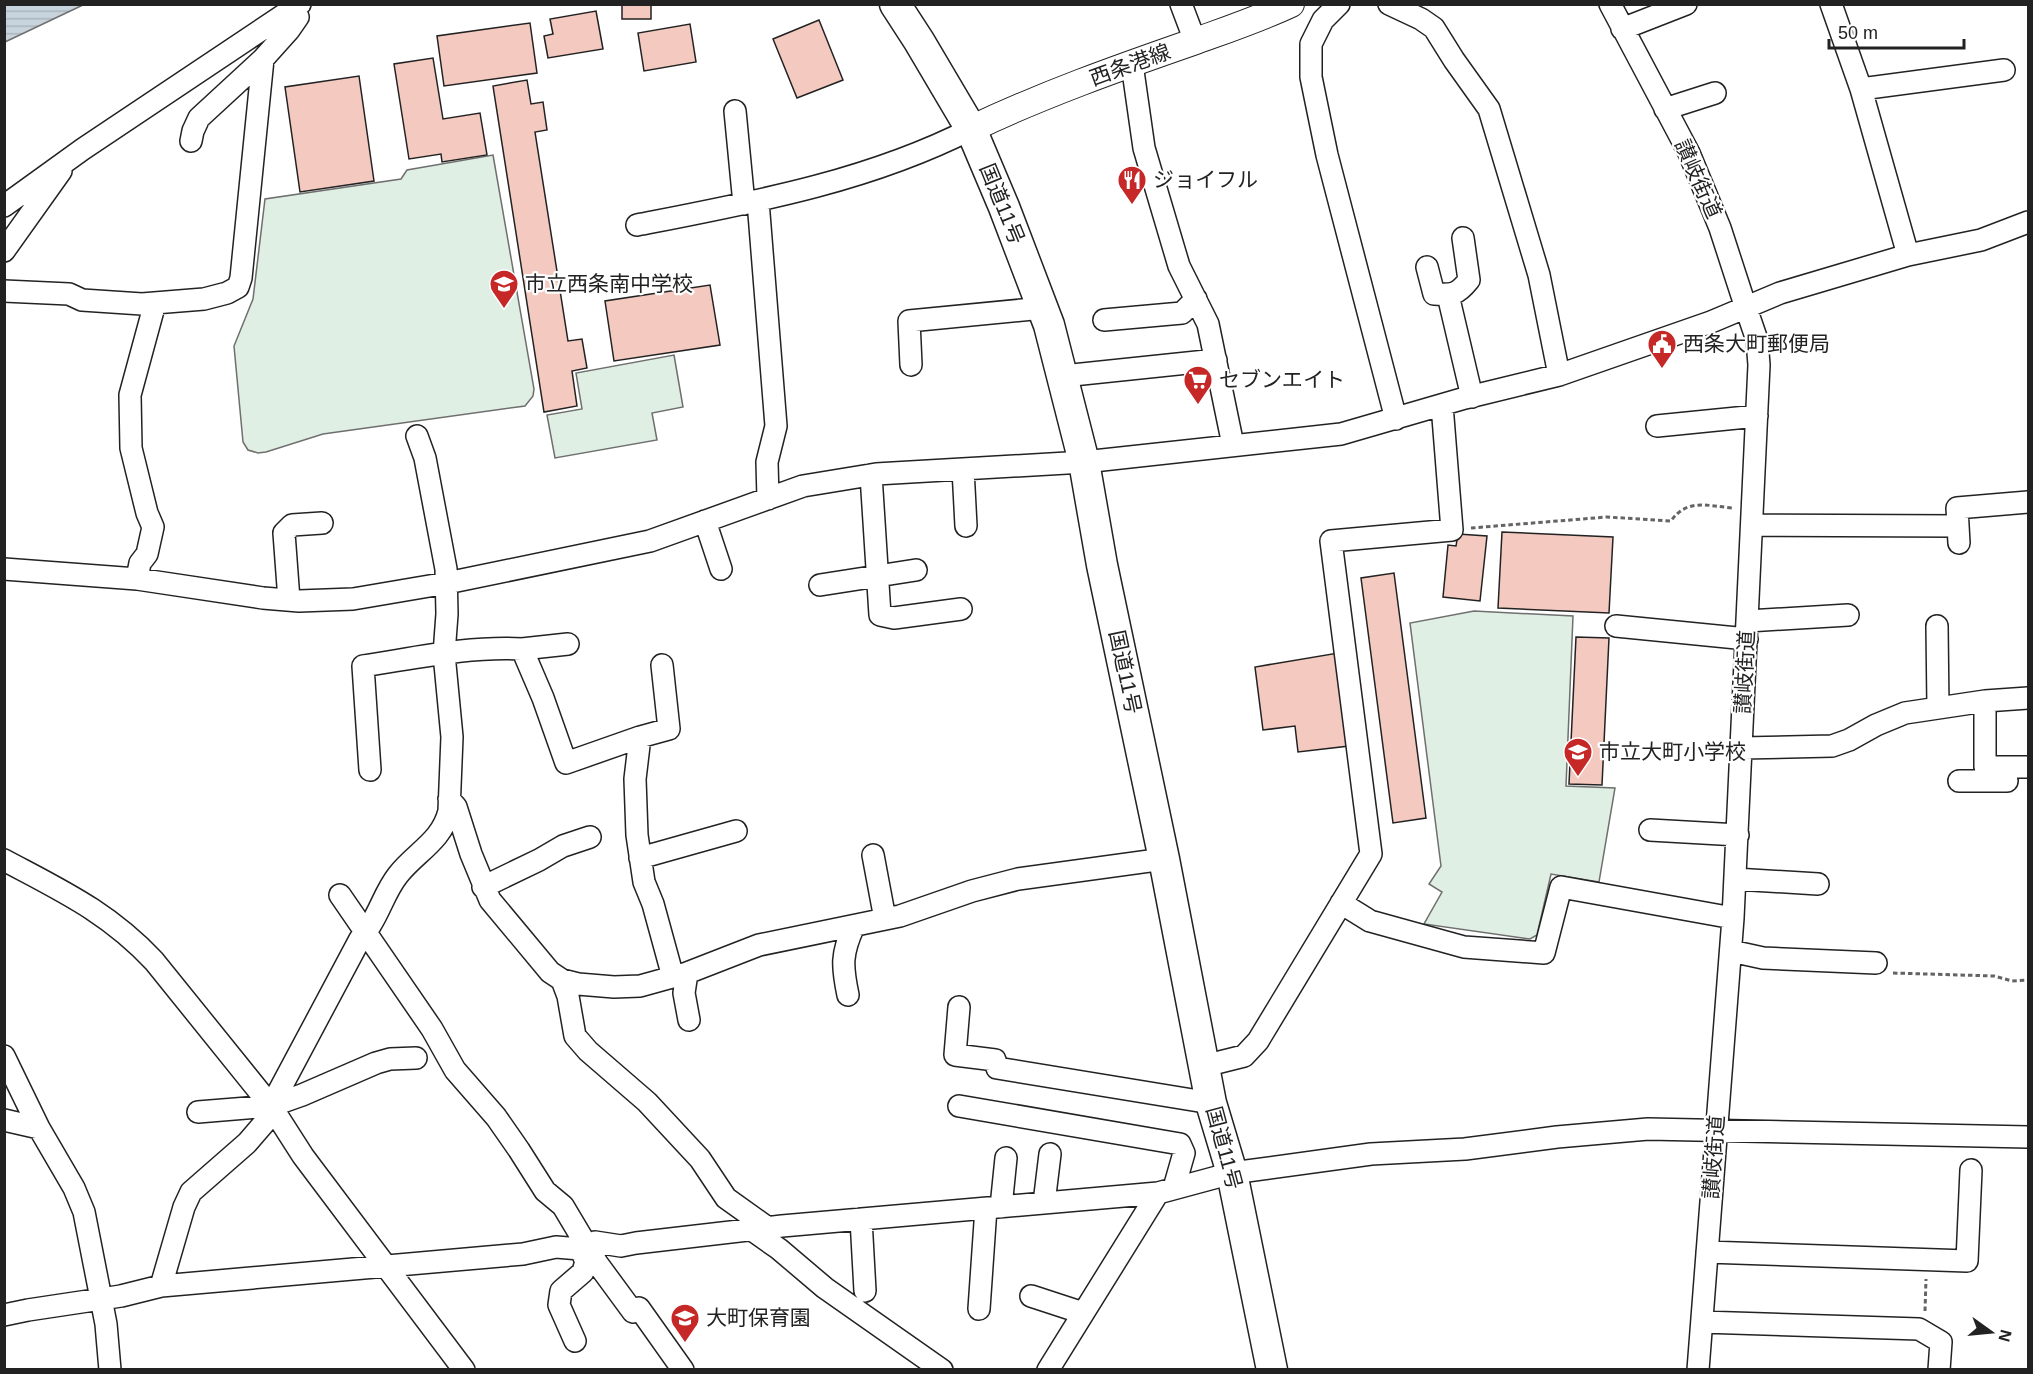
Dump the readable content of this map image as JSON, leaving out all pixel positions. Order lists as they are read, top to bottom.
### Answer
{
  "streets": {
    "highway": ["国道11号"],
    "main road": ["西条港線"],
    "street": ["讃岐街道"]
  },
  "crossings": [
    ["西条港線", "国道11号"]
  ],
  "places": {
    "restaurant": ["ジョイフル"],
    "school or university": ["市立西条南中学校", "市立大町小学校", "大町保育園"],
    "public building": ["西条大町郵便局"],
    "supermarket": ["セブンエイト"]
  },
  "scale_bar": "50 m",
  "north": "right"
}
